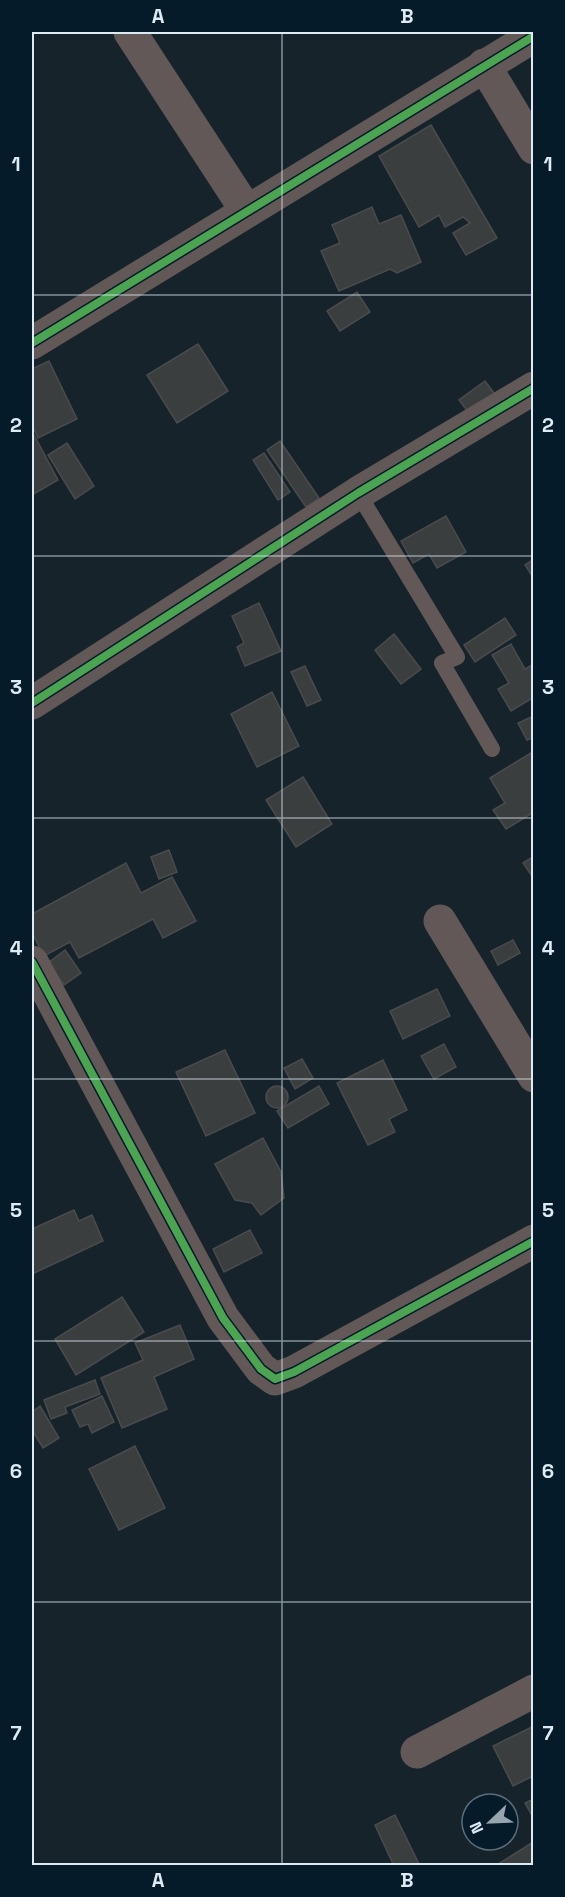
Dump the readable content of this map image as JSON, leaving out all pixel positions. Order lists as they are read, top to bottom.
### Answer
{
  "north": "bottom left",
  "grid": {
    "columns": ["A", "B"],
    "rows": [
      "1",
      "2",
      "3",
      "4",
      "5",
      "6",
      "7"
    ]
  }
}
